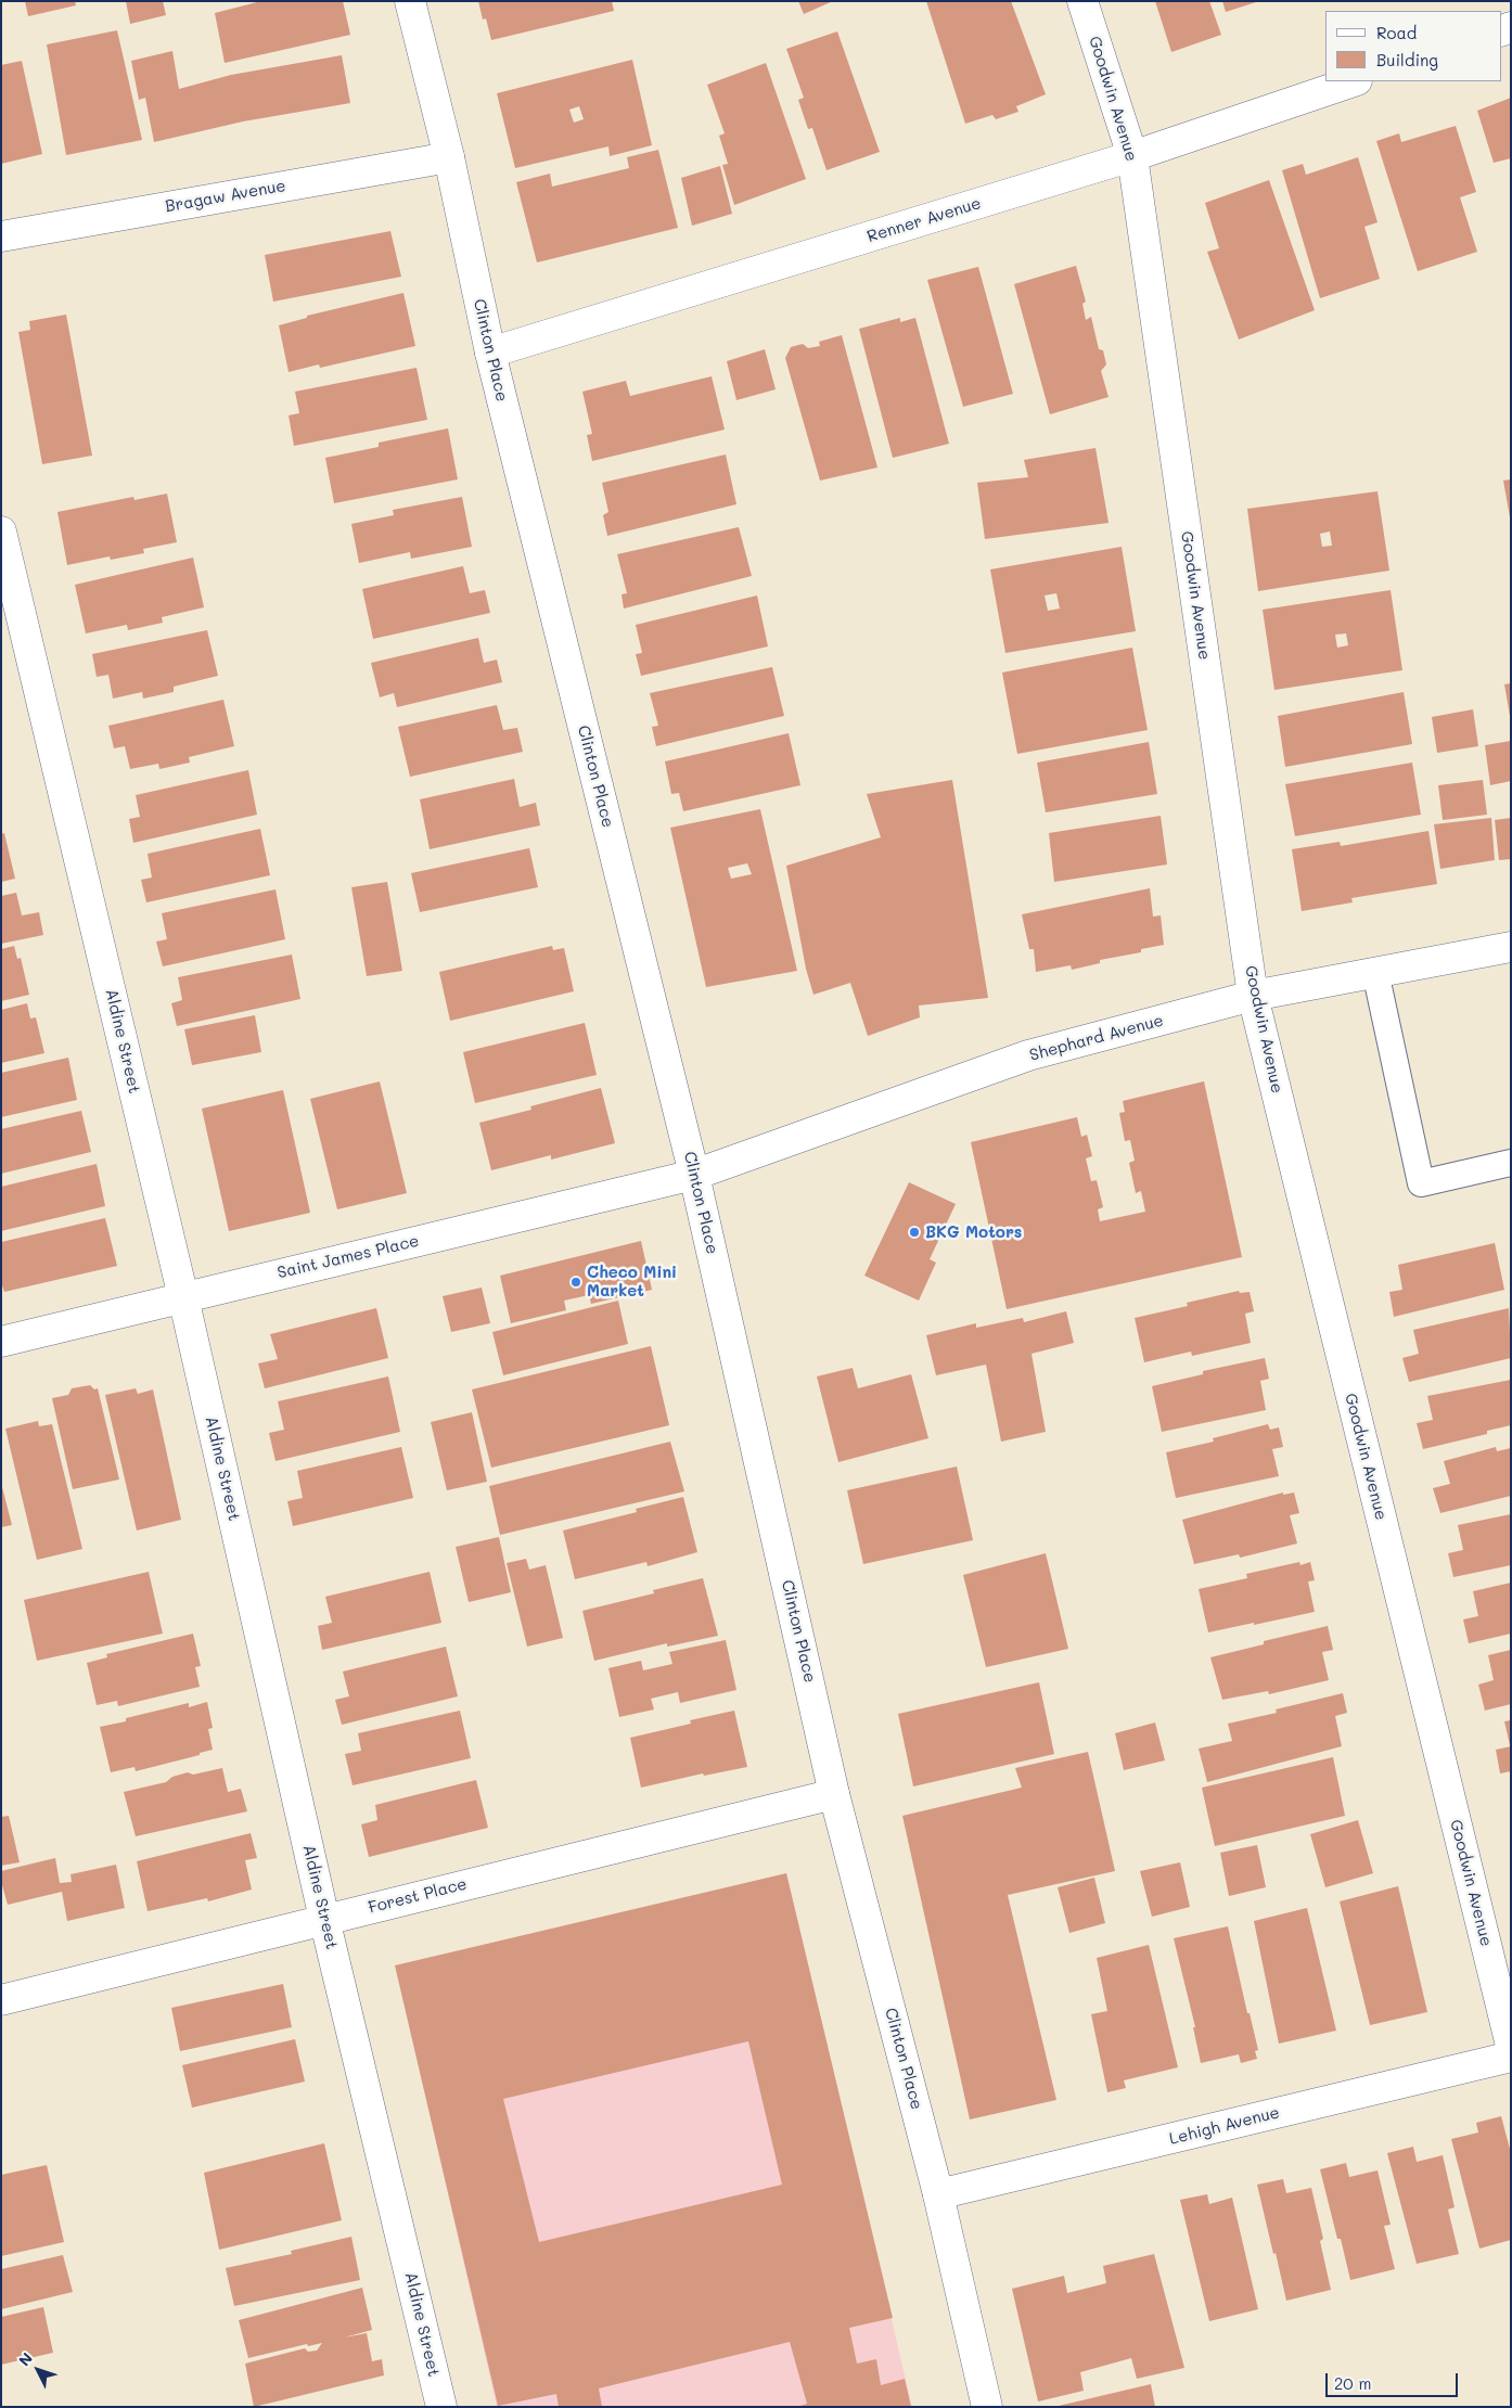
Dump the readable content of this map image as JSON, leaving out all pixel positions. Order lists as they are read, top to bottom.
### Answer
{
  "streets": {
    "street": [
      "Goodwin Avenue",
      "Bragaw Avenue",
      "Renner Avenue",
      "Clinton Place",
      "Shephard Avenue",
      "Aldine Street",
      "Saint James Place",
      "Forest Place",
      "Lehigh Avenue"
    ]
  },
  "crossings": [
    ["Goodwin Avenue", "Renner Avenue"],
    ["Goodwin Avenue", "Shephard Avenue"],
    ["Bragaw Avenue", "Clinton Place"],
    ["Renner Avenue", "Clinton Place"],
    ["Clinton Place", "Shephard Avenue"],
    ["Clinton Place", "Saint James Place"],
    ["Clinton Place", "Forest Place"],
    ["Clinton Place", "Lehigh Avenue"],
    ["Shephard Avenue", "Saint James Place"],
    ["Aldine Street", "Saint James Place"],
    ["Aldine Street", "Forest Place"]
  ],
  "places": ["BKG Motors", "Checo Mini Market"],
  "legend": ["Road", "Building"],
  "scale_bar": "20 m",
  "north": "top left"
}
